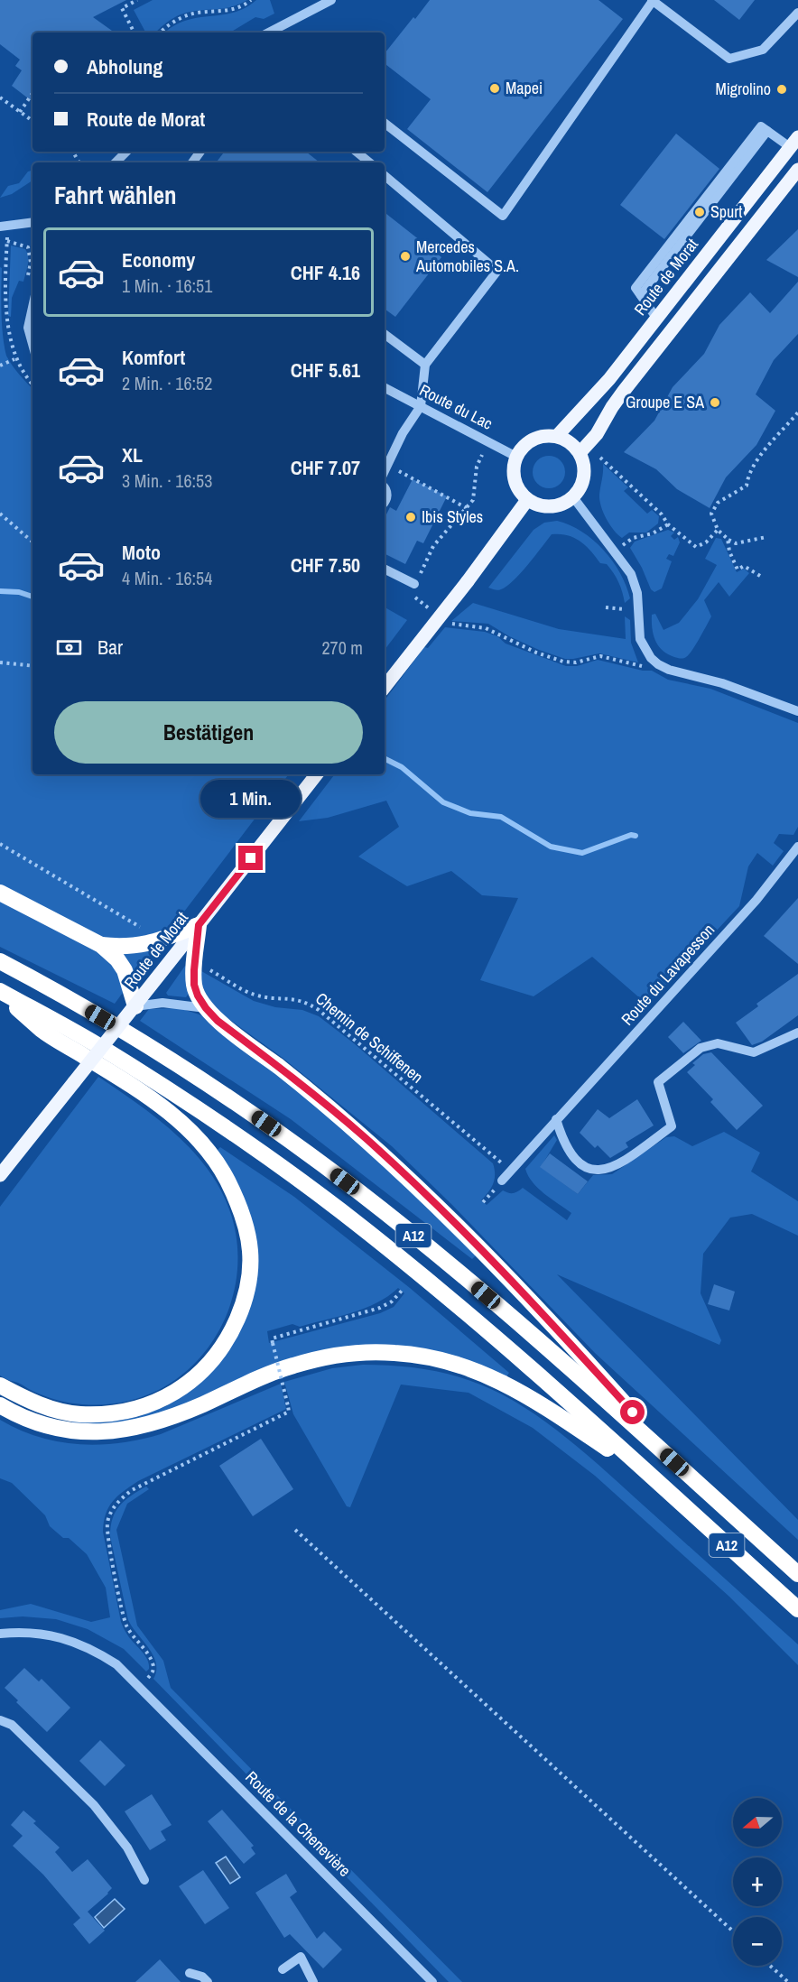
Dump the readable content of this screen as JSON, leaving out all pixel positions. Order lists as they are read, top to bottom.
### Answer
{
  "streets": {
    "highway": ["A12"],
    "main road": ["Route de Morat"],
    "street": ["Route du Lac", "Route du Lavapesson", "Route de la Chenevière"],
    "path": ["Chemin de Schiffenen"]
  },
  "crossings": [
    ["Route de Morat", "Route du Lac"],
    ["Route du Lavapesson", "Chemin de Schiffenen"]
  ],
  "places": [
    "Mapei",
    "Migrolino",
    "Spurt",
    "Mercedes Automobiles S.A.",
    "Groupe E SA",
    "Ibis Styles"
  ],
  "north": "left",
  "page": {
    "banner": ["Abholung", "Route de Morat"],
    "heading": "Fahrt wählen",
    "list": [
      {
        "name": "Economy",
        "note": "1 Min. · 16:51",
        "value": "CHF 4.16"
      },
      {
        "name": "Komfort",
        "note": "2 Min. · 16:52",
        "value": "CHF 5.61"
      },
      {
        "name": "XL",
        "note": "3 Min. · 16:53",
        "value": "CHF 7.07"
      },
      {
        "name": "Moto",
        "note": "4 Min. · 16:54",
        "value": "CHF 7.50"
      }
    ],
    "pay": ["Bar", "270 m"],
    "buttons": "Bestätigen",
    "bubble": "1 Min.",
    "map_buttons": ["+", "−"]
  }
}
